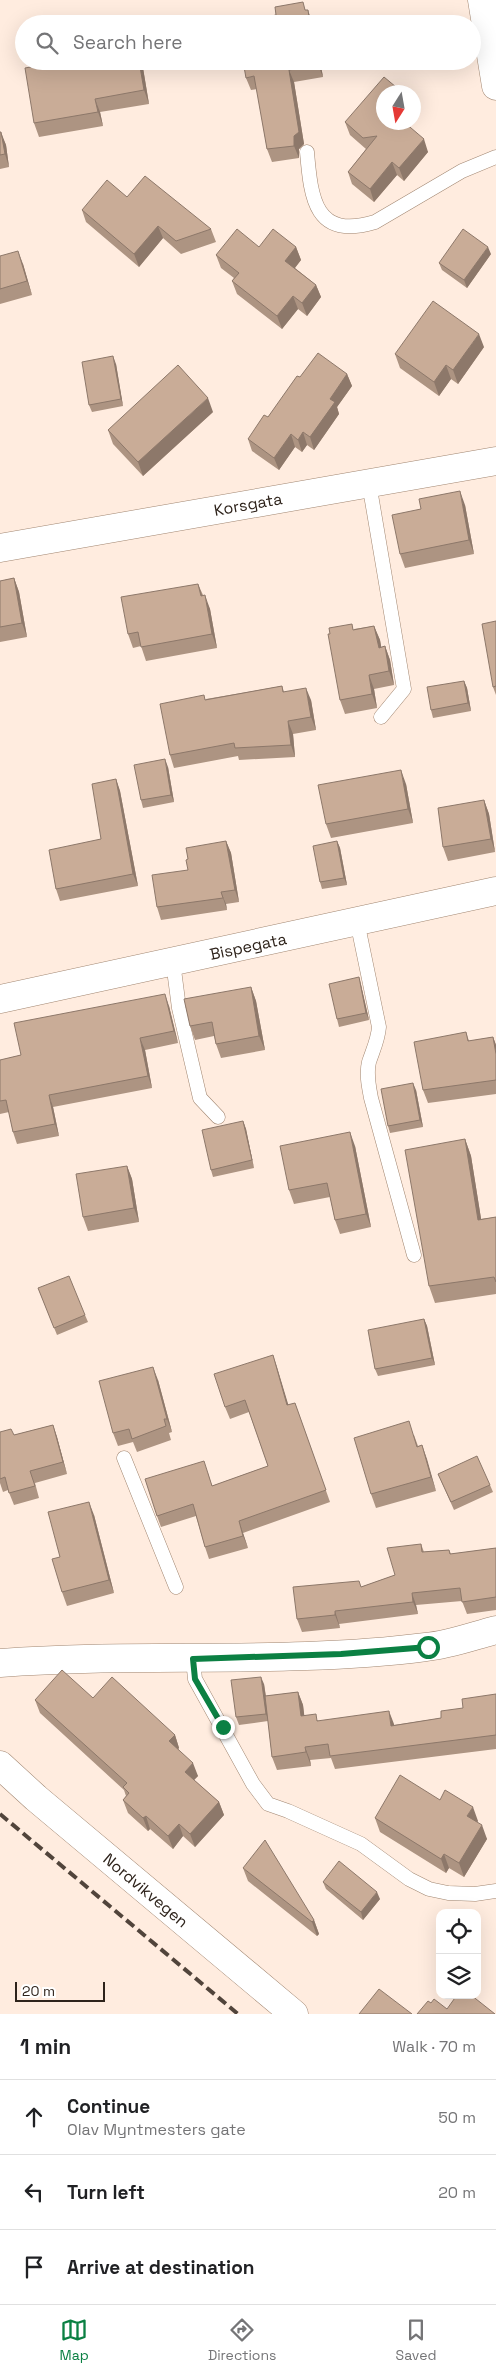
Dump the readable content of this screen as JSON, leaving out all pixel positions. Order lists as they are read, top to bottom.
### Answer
{
  "streets": {
    "street": ["Korsgata", "Bispegata", "Nordvikvegen"]
  },
  "scale_bar": "20 m",
  "north": "bottom",
  "page": {
    "search": "Search here",
    "scale": "20 m",
    "heading": ["1 min", "Walk · 70 m"],
    "list": [
      ["Continue", "Olav Myntmesters gate", "50 m"],
      ["Turn left", "20 m"],
      "Arrive at destination"
    ],
    "nav": ["Map", "Directions", "Saved"]
  }
}
